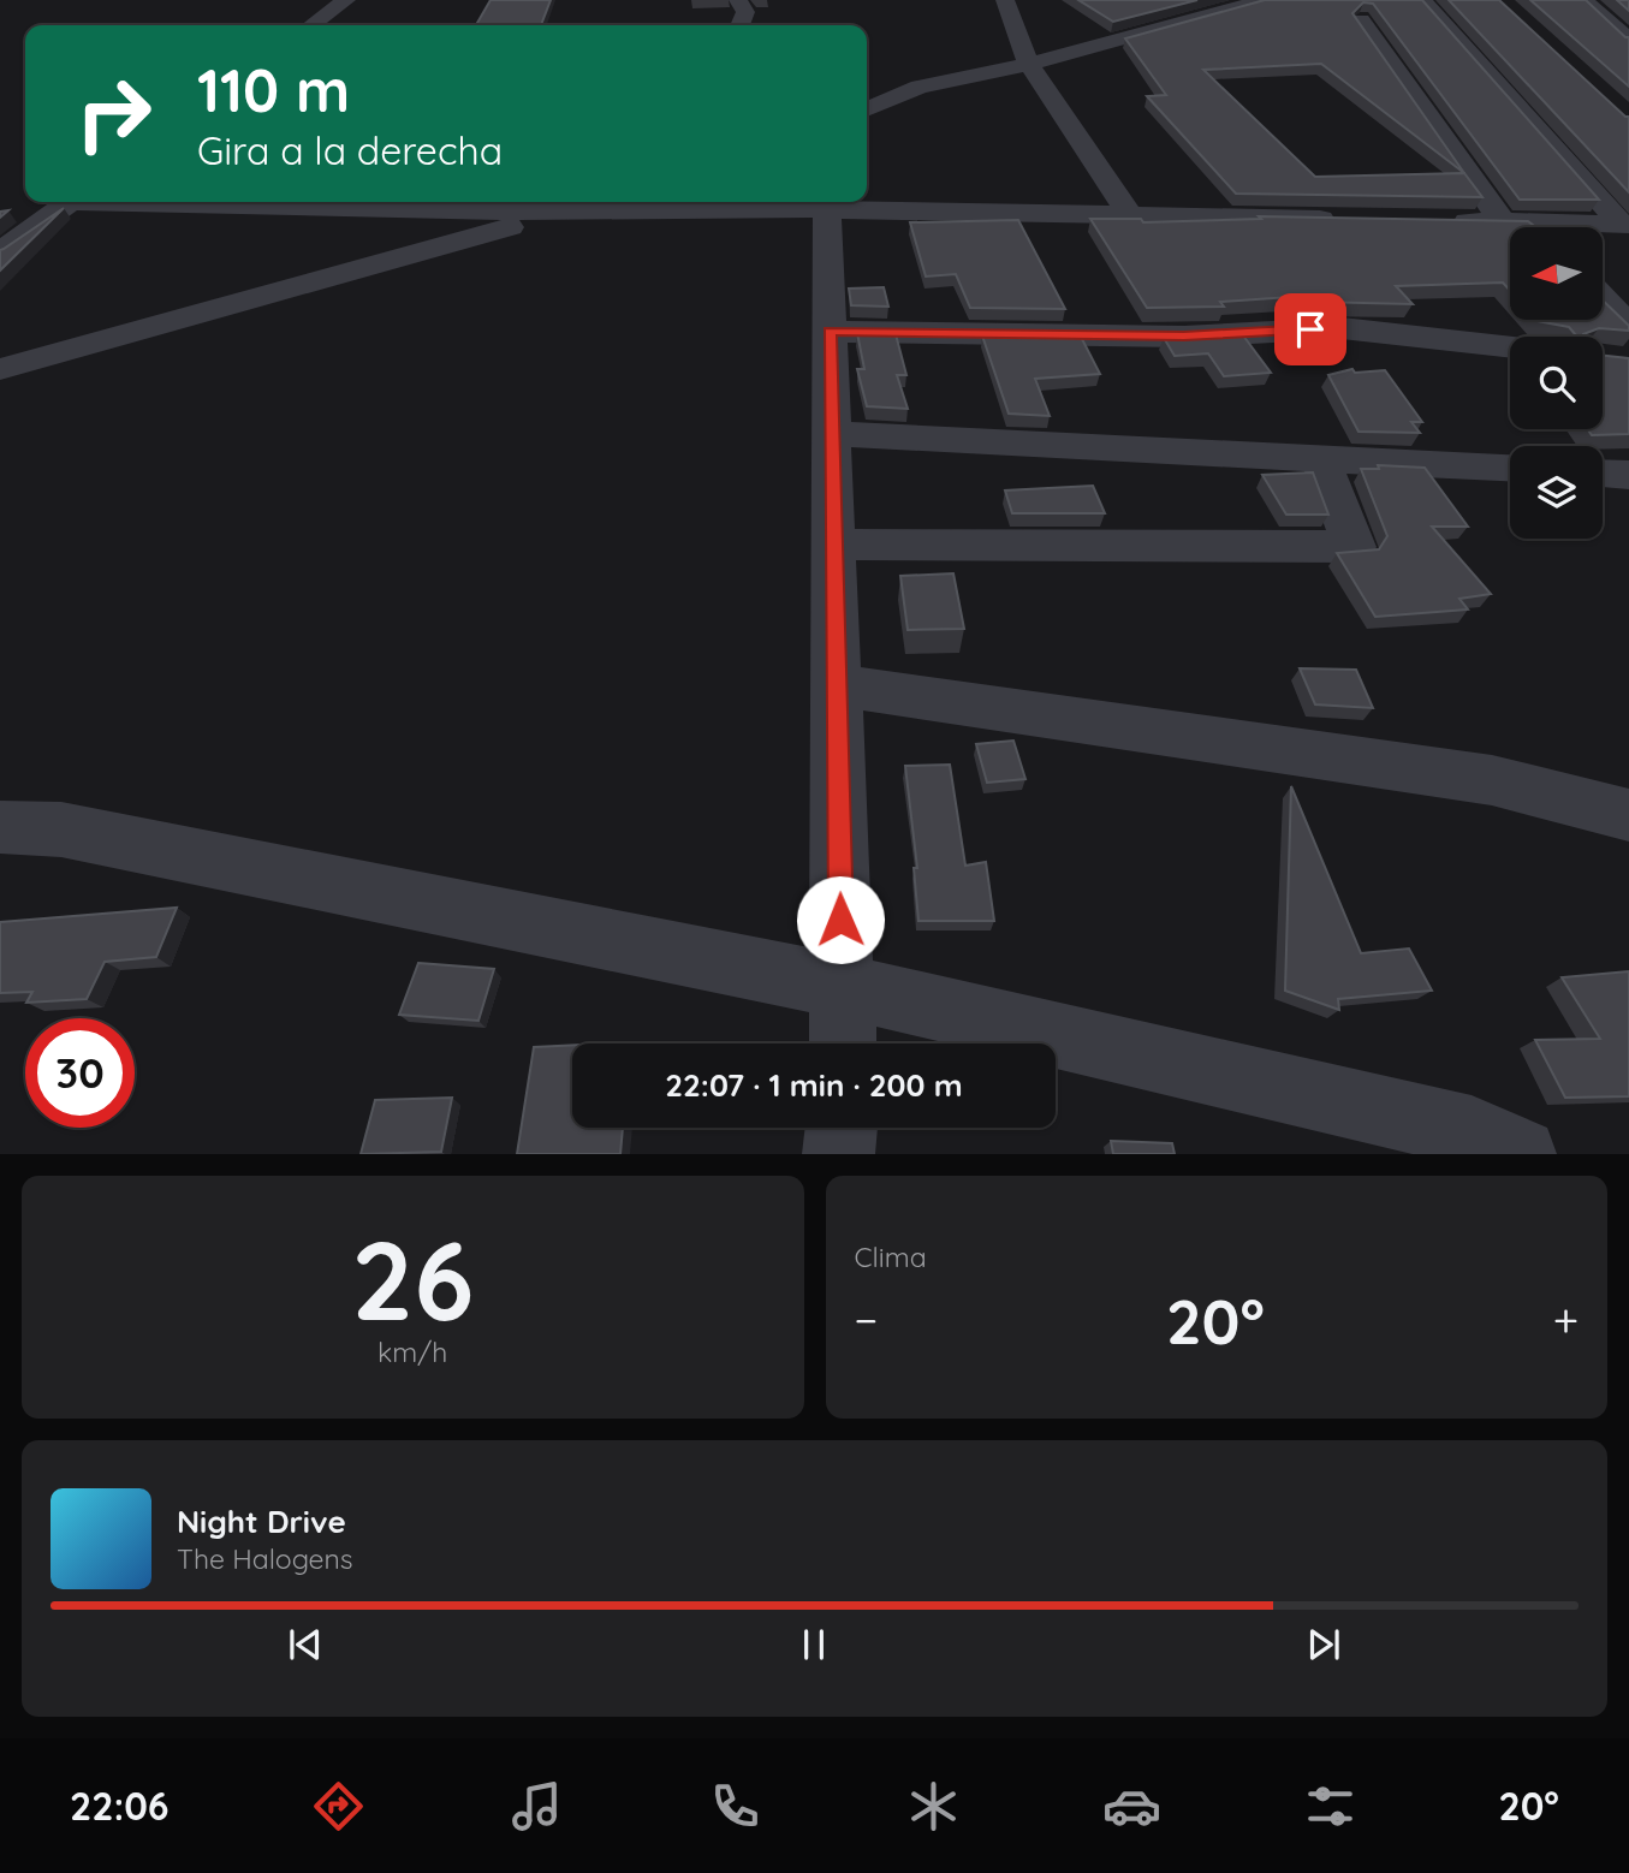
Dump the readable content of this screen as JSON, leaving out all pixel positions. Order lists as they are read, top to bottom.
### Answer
{
  "north": "left",
  "page": {
    "turn": ["110 m", "Gira a la derecha"],
    "limit": "30",
    "trip": "22:07 · 1 min · 200 m",
    "tile": [
      ["26", "km/h"],
      "Clima"
    ],
    "heat": ["−", "20°", "+"],
    "song": ["Night Drive", "The Halogens"],
    "tabs": ["22:06", "20°"]
  }
}
